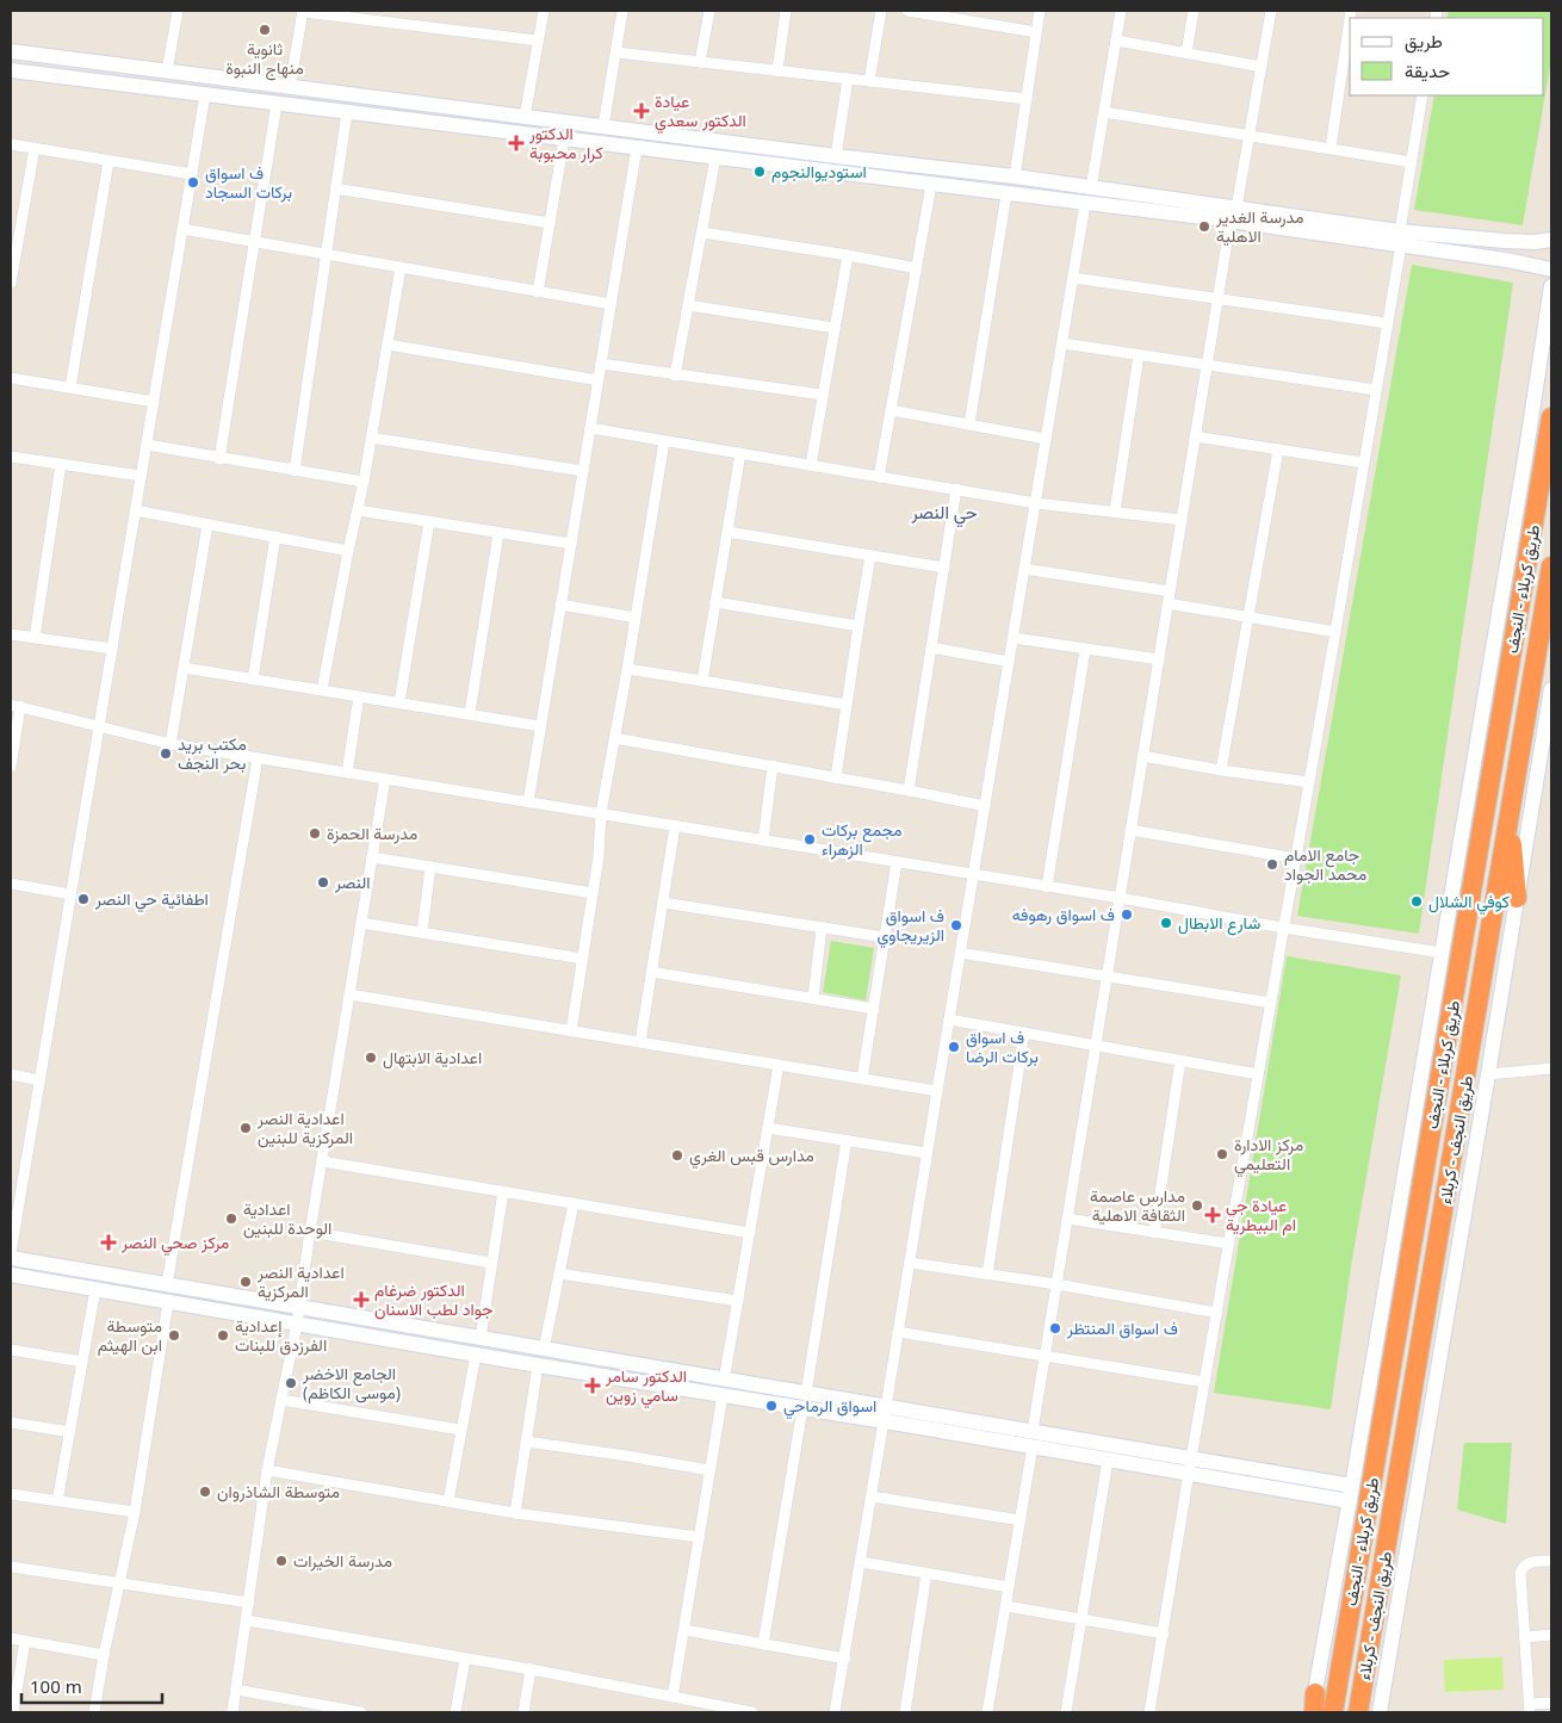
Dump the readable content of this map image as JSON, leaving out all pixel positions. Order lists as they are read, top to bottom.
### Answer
{
  "streets": {
    "highway": ["طريق کربلاء - النجف", "طريق النجف - کربلاء"]
  },
  "districts": ["حي النصر"],
  "places": {
    "other": [
      "ثانوية منهاج النبوة",
      "استوديوالنجوم",
      "ف اسواق بركات السجاد",
      "مدرسة الغدير الاهلية",
      "مكتب بريد بحر النجف",
      "مدرسة الحمزة",
      "مجمع بركات الزهراء",
      "جامع الامام محمد الجواد",
      "النصر",
      "اطفائية حي النصر",
      "كوفي الشلال",
      "ف اسواق رهوفه",
      "شارع الابطال",
      "ف اسواق الزيريجاوي",
      "ف اسواق بركات الرضا",
      "اعدادية الابتهال",
      "اعدادية النصر المركزية للبنين",
      "مركز الادارة التعليمي",
      "مدارس قبس الغري",
      "مدارس عاصمة الثقافة الاهلية",
      "اعدادية الوحدة للبنين",
      "اعدادية النصر المركزية",
      "ف اسواق المنتظر",
      "متوسطة ابن الهيثم",
      "إعدادية الفرزدق للبنات",
      "الجامع الاخضر (موسى الكاظم)",
      "اسواق الرماحي",
      "متوسطة الشاذروان",
      "مدرسة الخيرات"
    ],
    "health": [
      "عيادة الدكتور سعدي",
      "الدكتور كرار محبوبة",
      "عيادة جي ام البيطرية",
      "مركز صحي النصر",
      "الدكتور ضرغام جواد لطب الاسنان",
      "الدكتور سامر سامي زوين"
    ]
  },
  "legend": ["طريق", "حديقة"],
  "scale_bar": "100 m"
}
